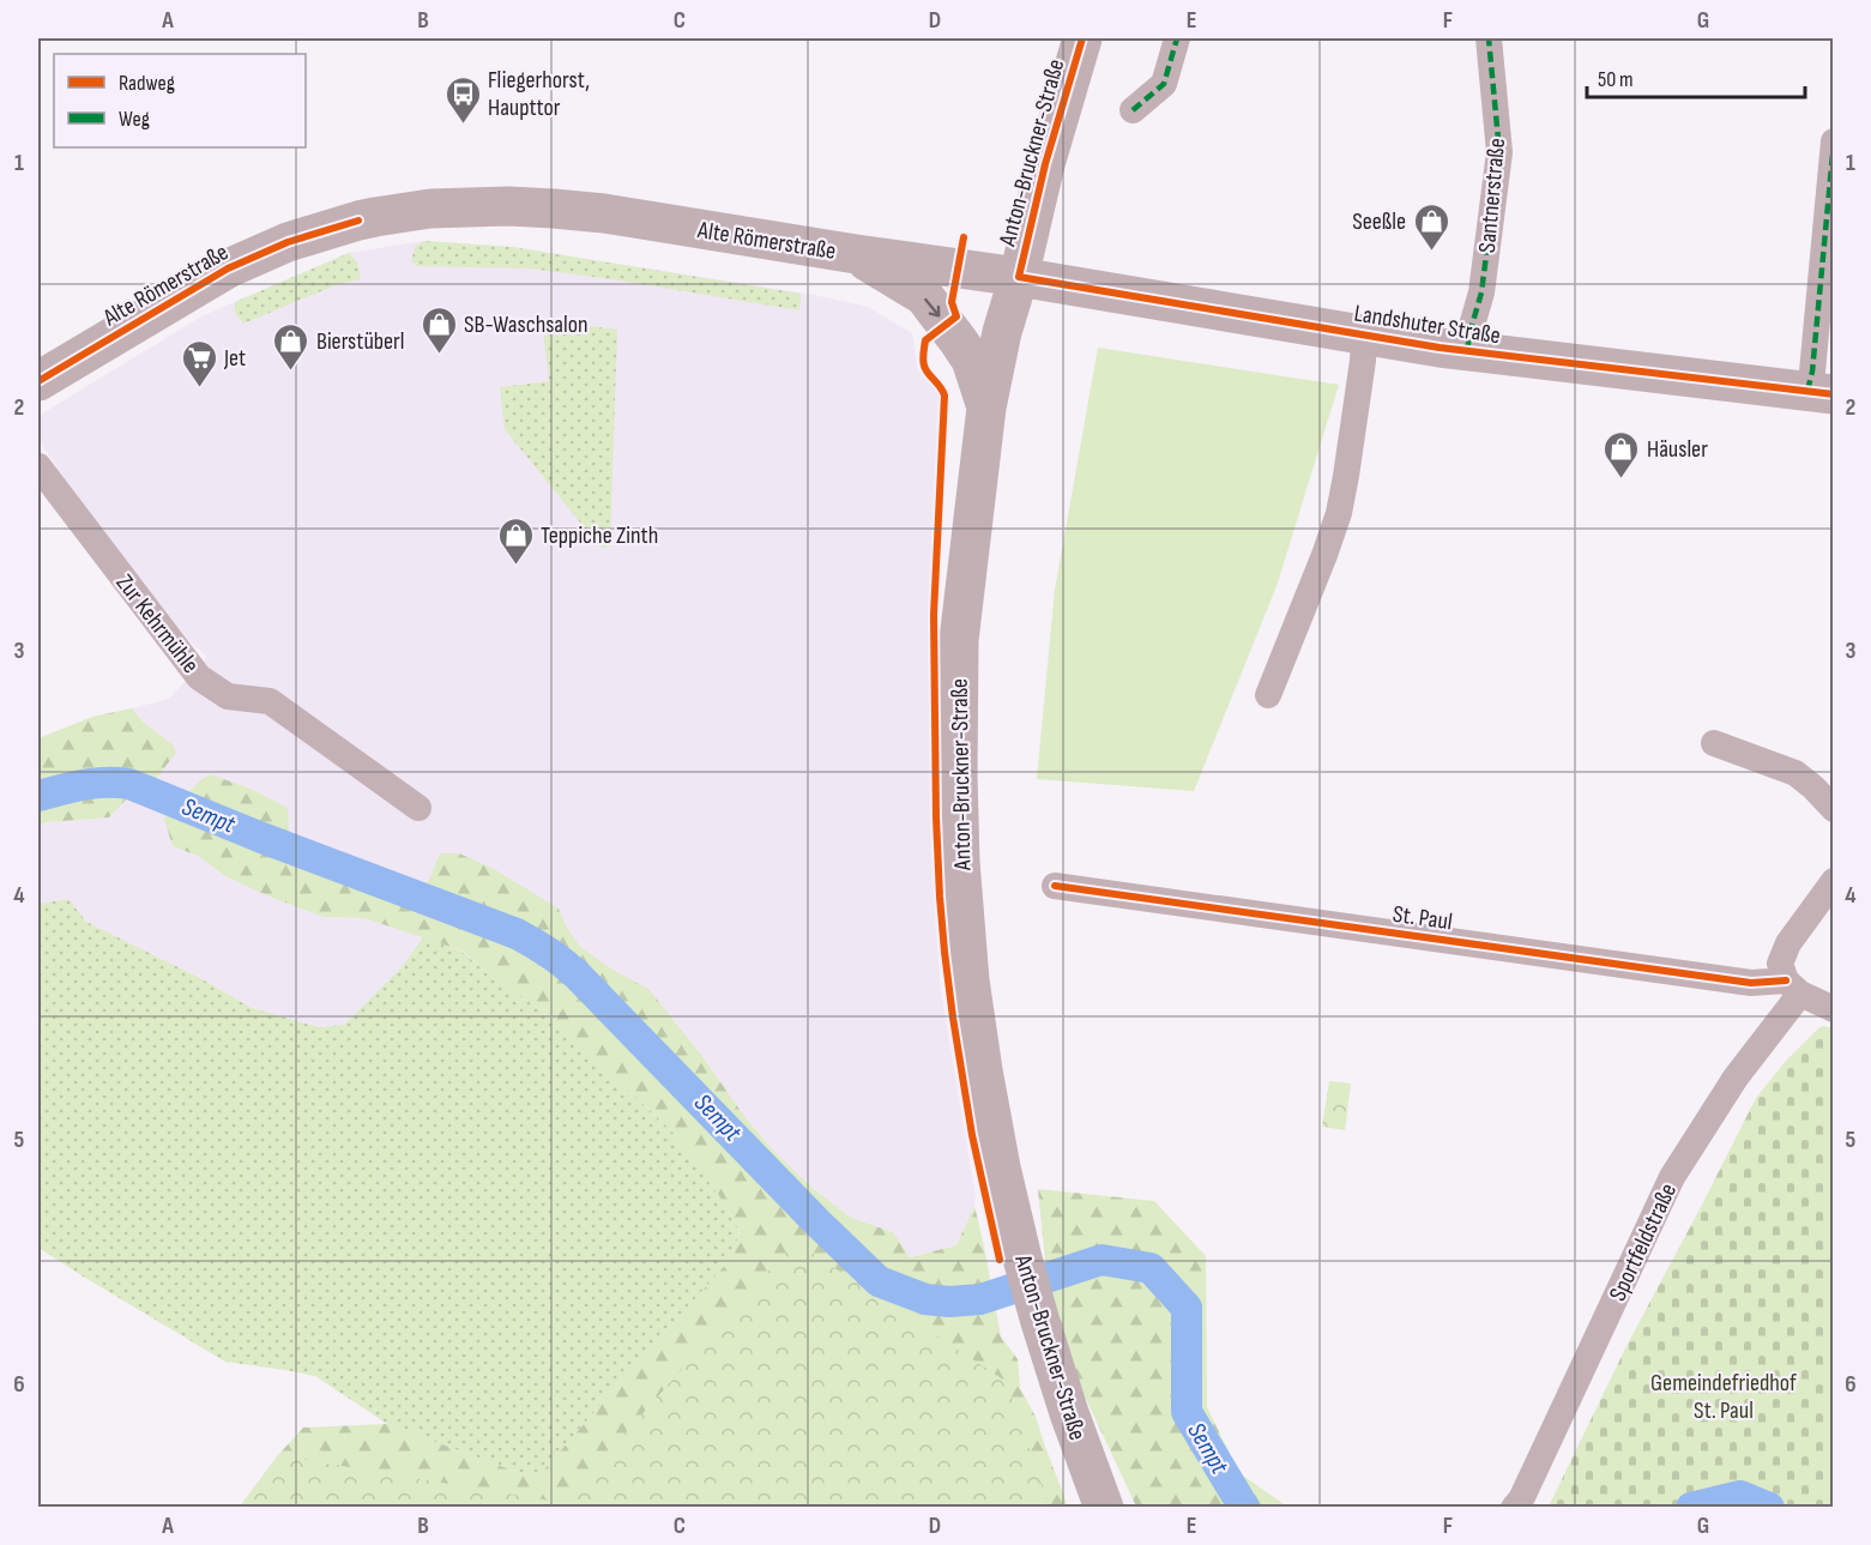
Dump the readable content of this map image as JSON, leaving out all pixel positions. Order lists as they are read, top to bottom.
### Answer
{
  "streets": {
    "main road": ["Anton-Bruckner-Straße", "Alte Römerstraße", "Landshuter Straße"],
    "street": [
      "Santnerstraße",
      "Zur Kehrmühle",
      "St. Paul",
      "Sportfeldstraße"
    ]
  },
  "crossings": [
    ["Anton-Bruckner-Straße", "Alte Römerstraße"],
    ["Anton-Bruckner-Straße", "Landshuter Straße"],
    ["Santnerstraße", "Landshuter Straße"],
    ["Alte Römerstraße", "Landshuter Straße"],
    ["St. Paul", "Sportfeldstraße"]
  ],
  "water": ["Sempt"],
  "parks": ["Gemeindefriedhof St. Paul"],
  "places": {
    "bus stop": ["Fliegerhorst, Haupttor"],
    "shop": [
      "Seeßle",
      "SB-Waschsalon",
      "Bierstüberl",
      "Häusler",
      "Teppiche Zinth"
    ],
    "supermarket": ["Jet"]
  },
  "legend": ["Radweg", "Weg"],
  "scale_bar": "50 m",
  "grid": {
    "columns": [
      "A",
      "B",
      "C",
      "D",
      "E",
      "F",
      "G"
    ],
    "rows": [
      "1",
      "2",
      "3",
      "4",
      "5",
      "6"
    ]
  }
}
